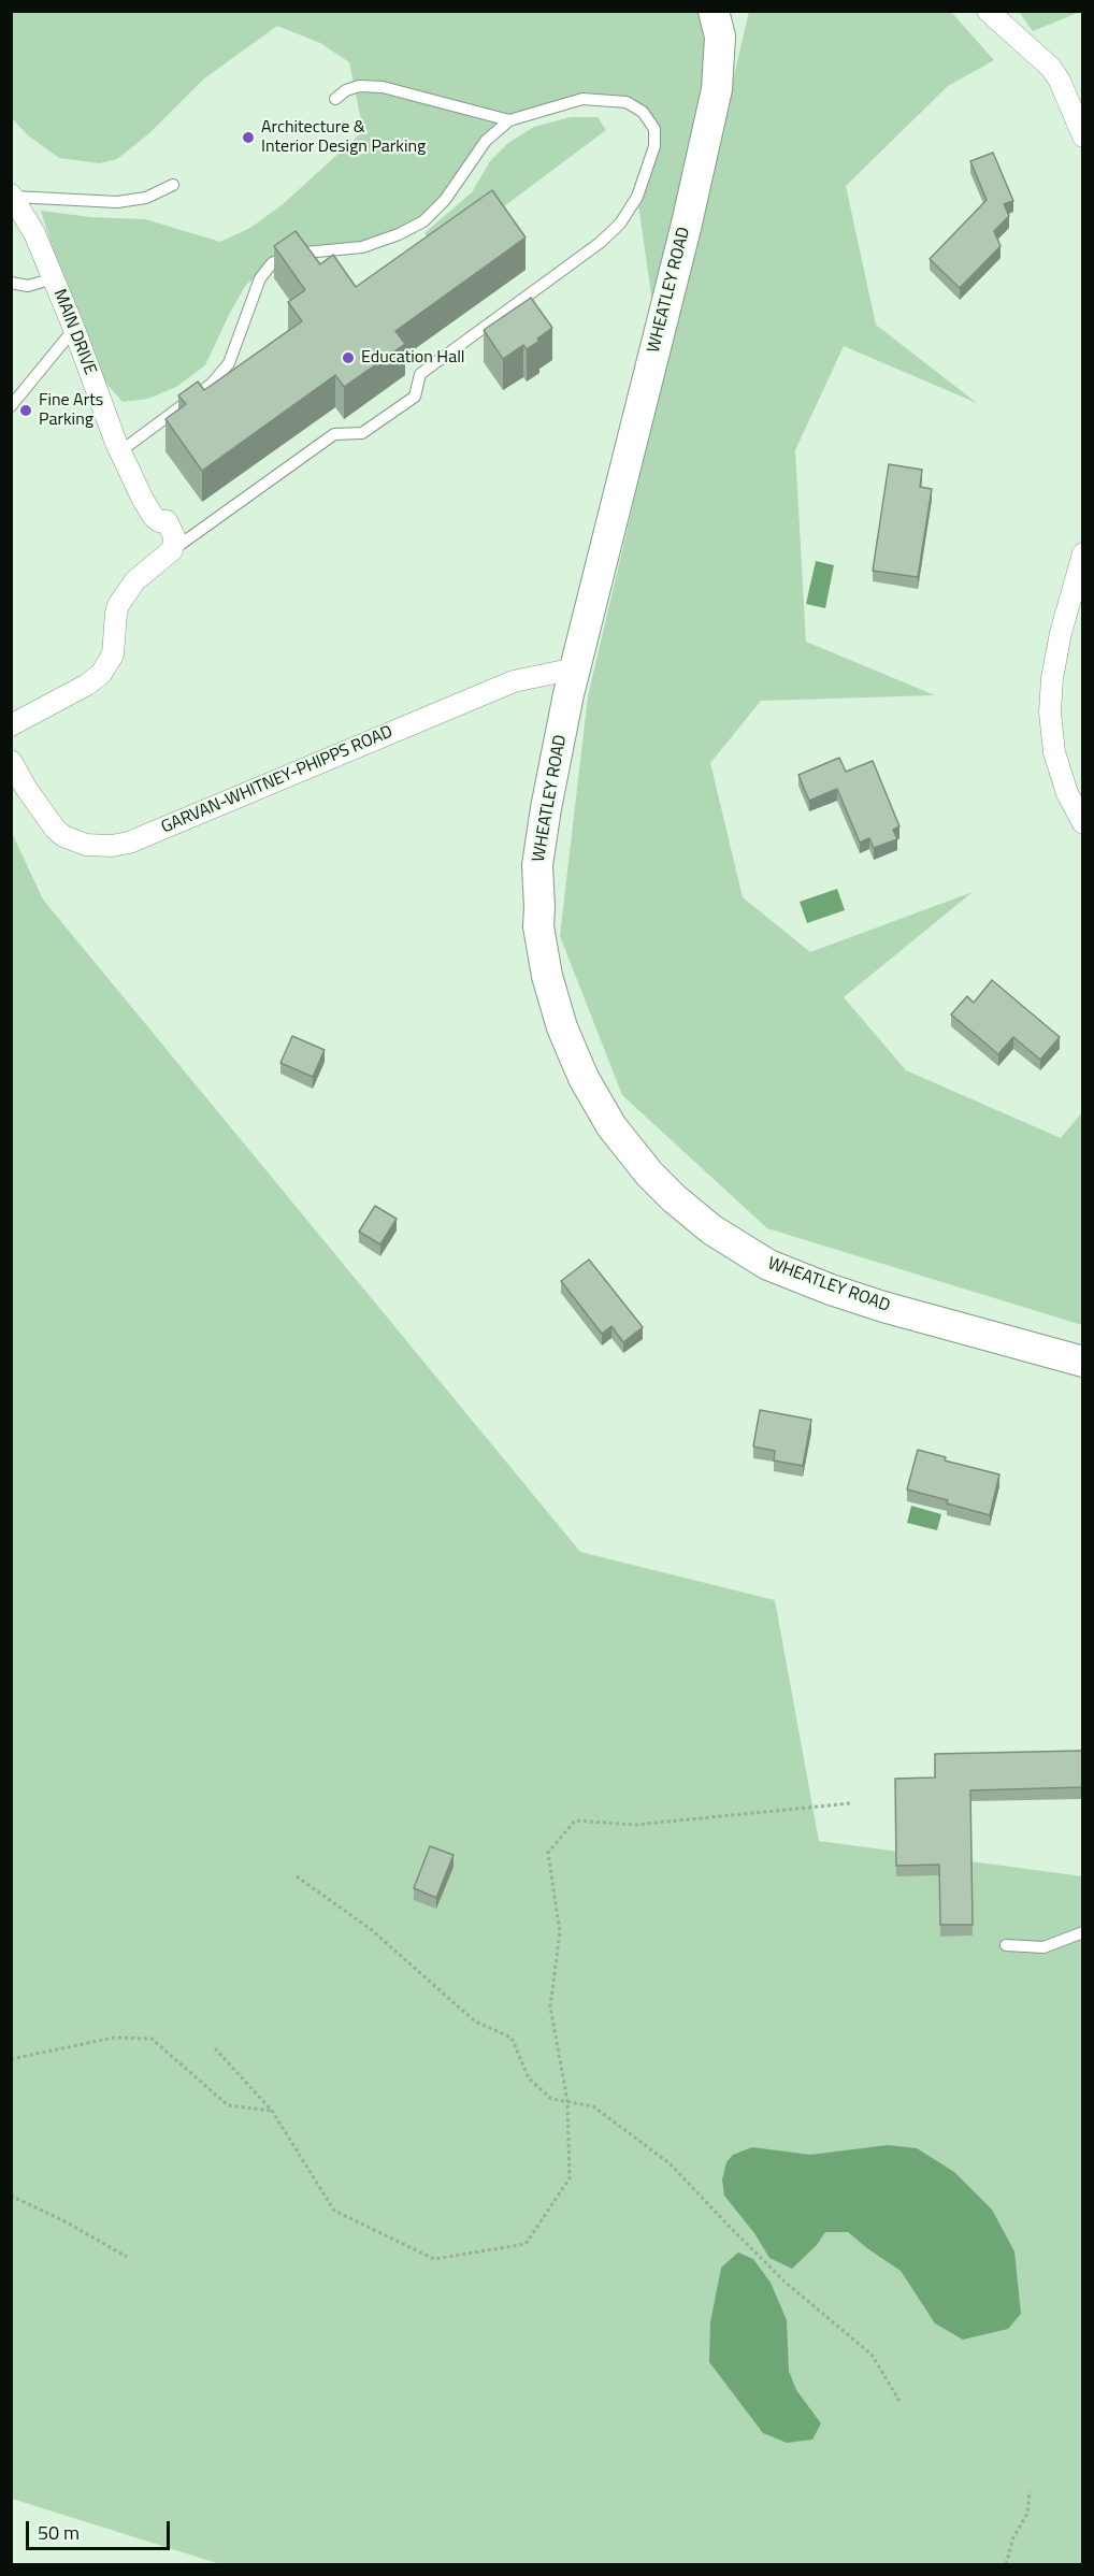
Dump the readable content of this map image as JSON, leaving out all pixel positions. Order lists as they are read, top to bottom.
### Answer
{
  "streets": {
    "main road": ["WHEATLEY ROAD"],
    "street": ["MAIN DRIVE", "GARVAN-WHITNEY-PHIPPS ROAD"]
  },
  "crossings": [
    ["WHEATLEY ROAD", "GARVAN-WHITNEY-PHIPPS ROAD"]
  ],
  "places": ["Architecture & Interior Design Parking", "Education Hall", "Fine Arts Parking"],
  "scale_bar": "50 m"
}
